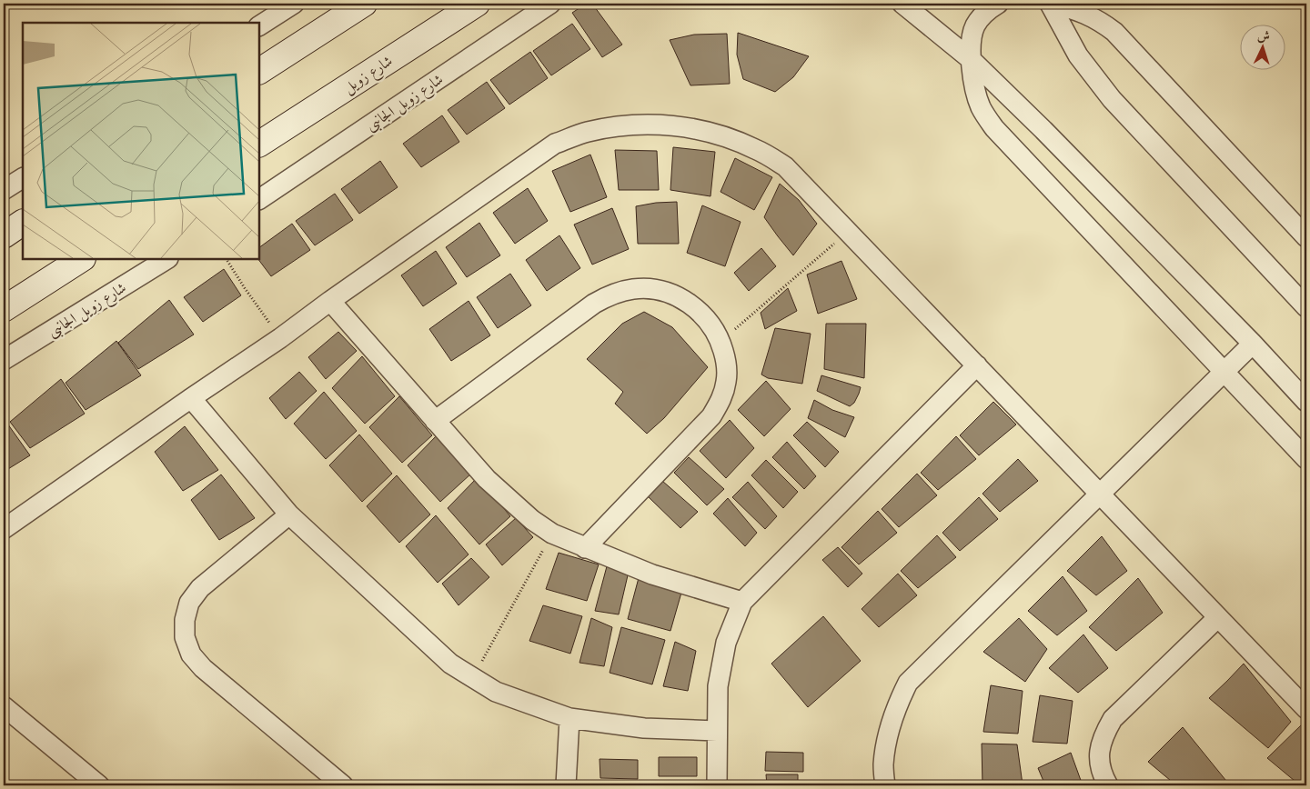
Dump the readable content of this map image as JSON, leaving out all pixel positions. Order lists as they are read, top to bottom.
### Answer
{
  "streets": {
    "main road": ["شارع زويل"],
    "street": ["شارع زويل الجانبى"]
  },
  "north": "top"
}
